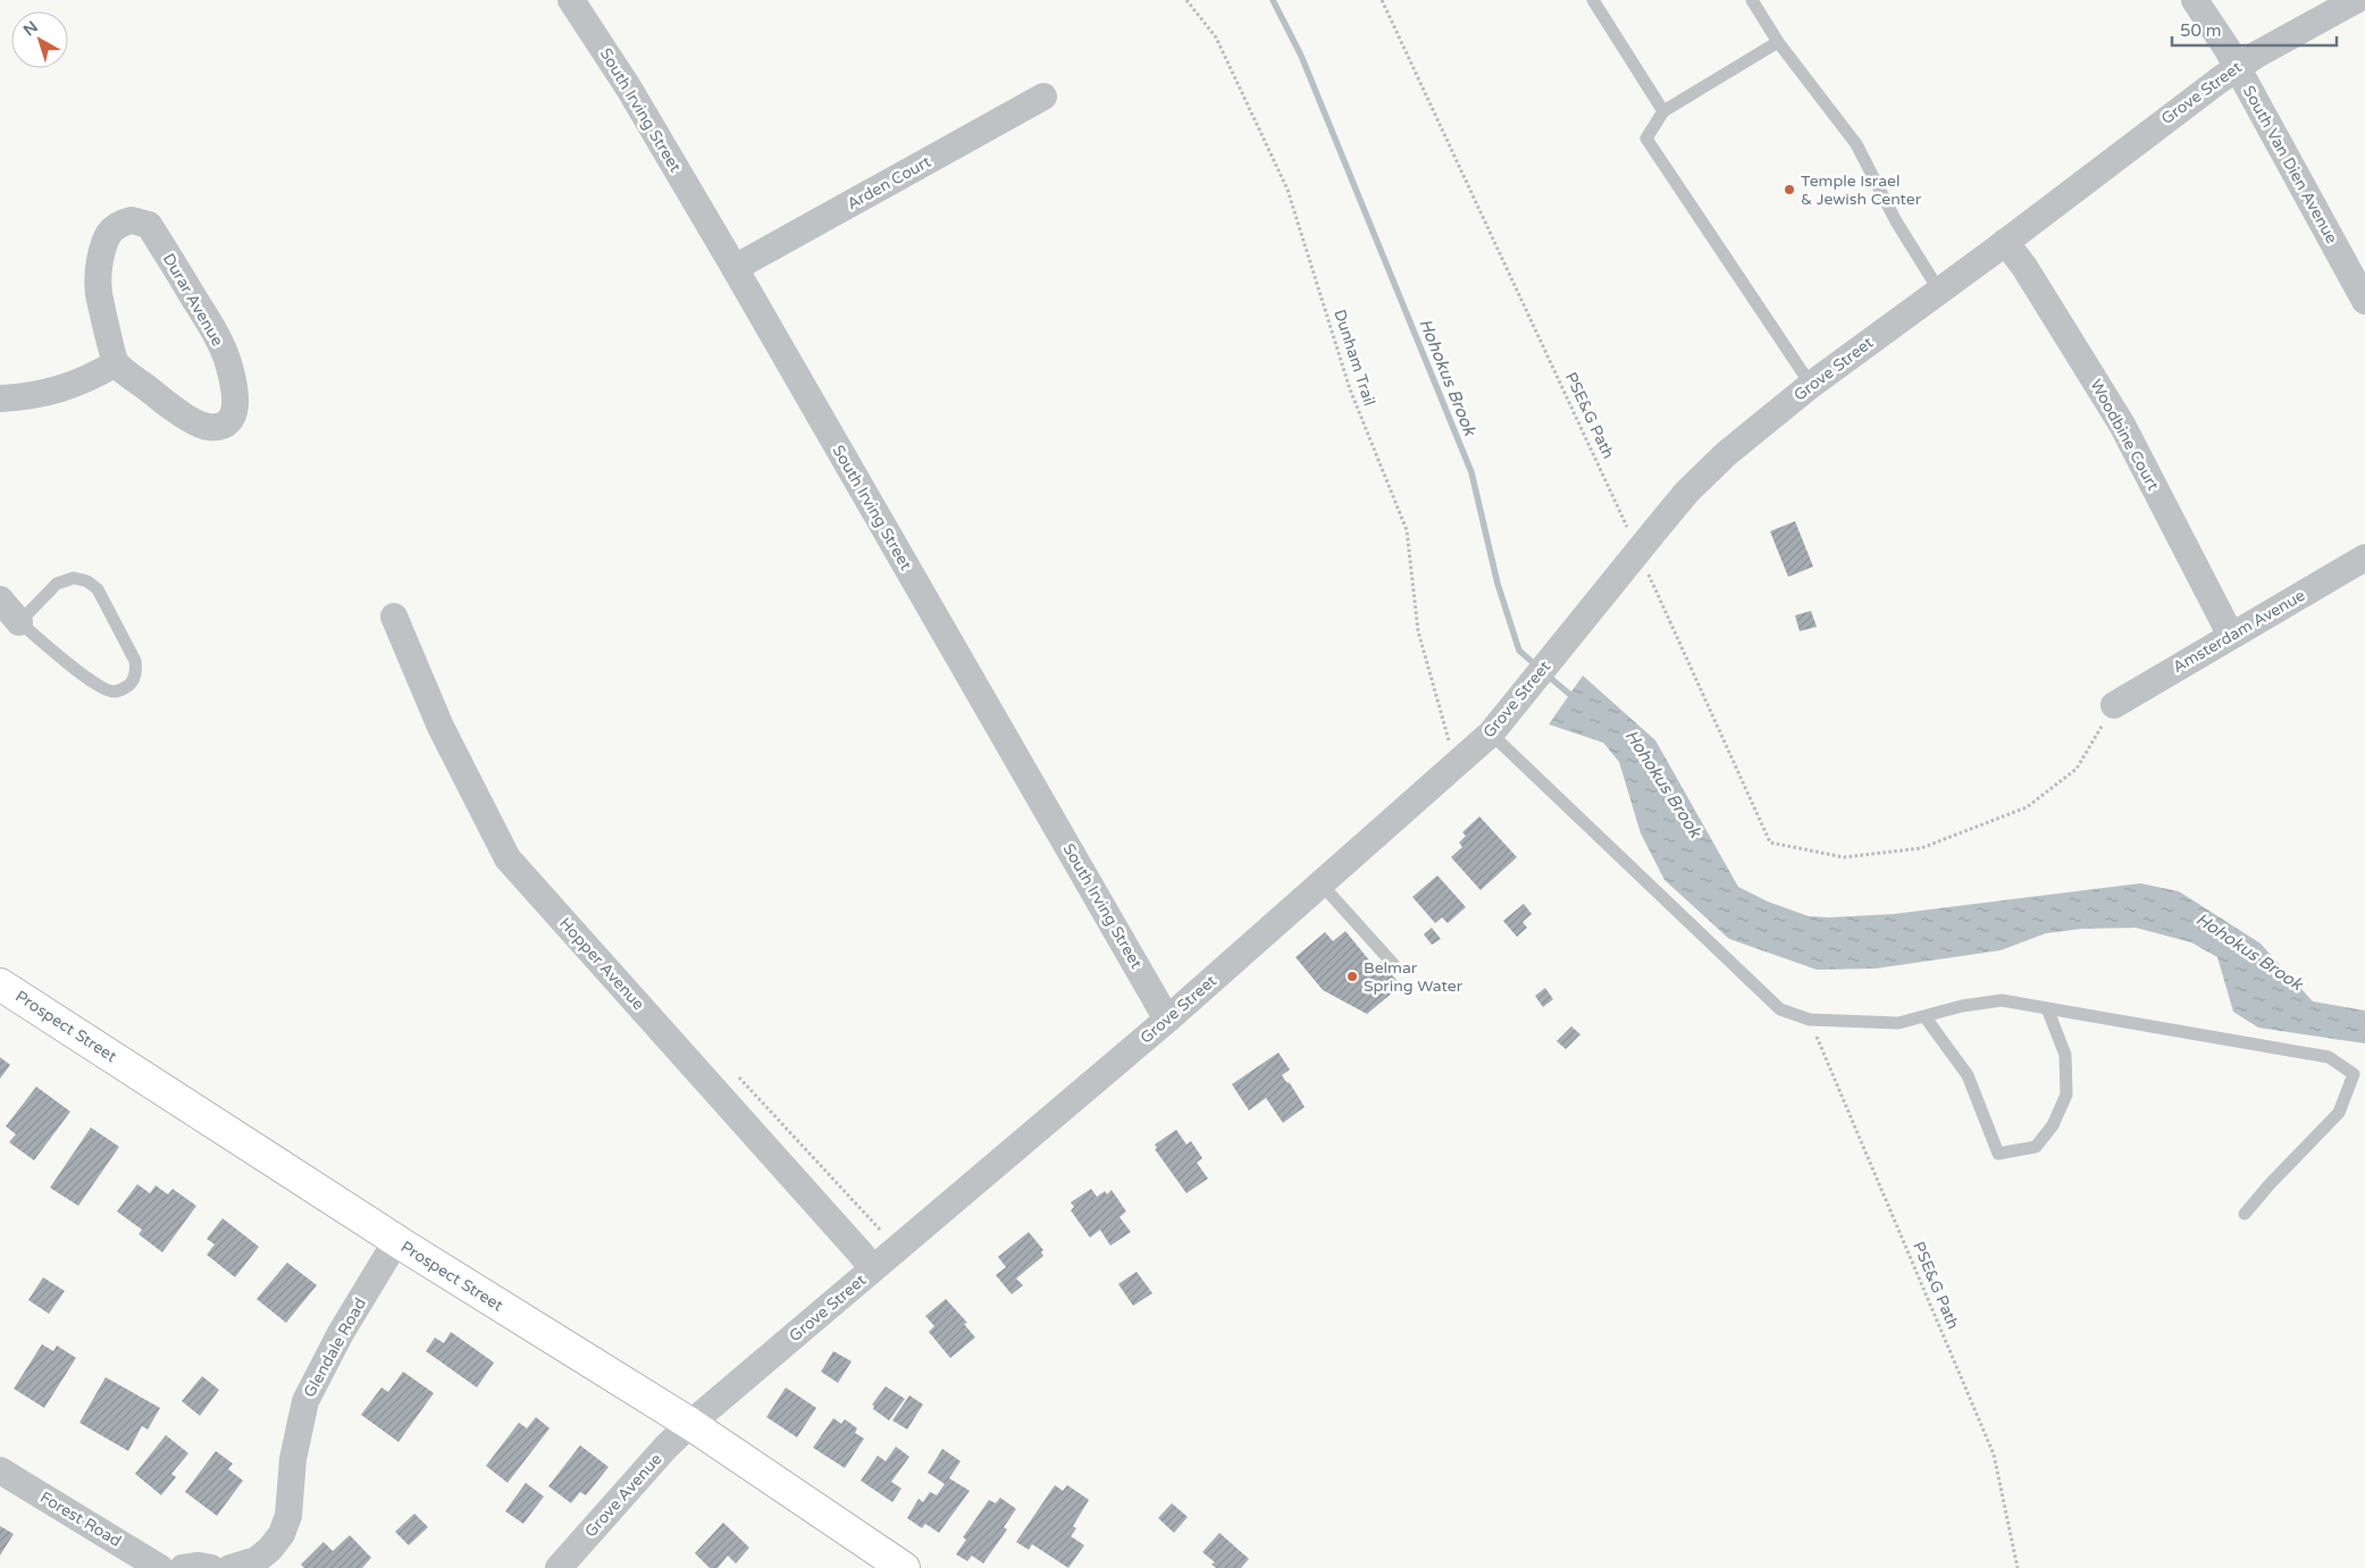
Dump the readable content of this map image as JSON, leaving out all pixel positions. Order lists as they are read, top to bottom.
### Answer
{
  "streets": {
    "main road": ["Prospect Street"],
    "street": [
      "Grove Street",
      "South Irving Street",
      "South Van Dien Avenue",
      "Arden Court",
      "Durar Avenue",
      "Woodbine Court",
      "Amsterdam Avenue",
      "Hopper Avenue",
      "Glendale Road",
      "Grove Avenue",
      "Forest Road"
    ],
    "path": ["Dunham Trail", "PSE&G Path"]
  },
  "crossings": [
    ["Grove Street", "South Irving Street"],
    ["Grove Street", "South Van Dien Avenue"],
    ["Grove Street", "PSE&G Path"],
    ["Grove Street", "Woodbine Court"],
    ["Grove Street", "Hopper Avenue"],
    ["Grove Street", "Prospect Street"],
    ["Grove Street", "Grove Avenue"],
    ["South Irving Street", "Arden Court"],
    ["PSE&G Path", "Amsterdam Avenue"],
    ["Woodbine Court", "Amsterdam Avenue"],
    ["Prospect Street", "Glendale Road"],
    ["Prospect Street", "Grove Avenue"]
  ],
  "water": ["Hohokus Brook"],
  "places": ["Temple Israel & Jewish Center", "Belmar Spring Water"],
  "scale_bar": "50 m",
  "north": "top left"
}
